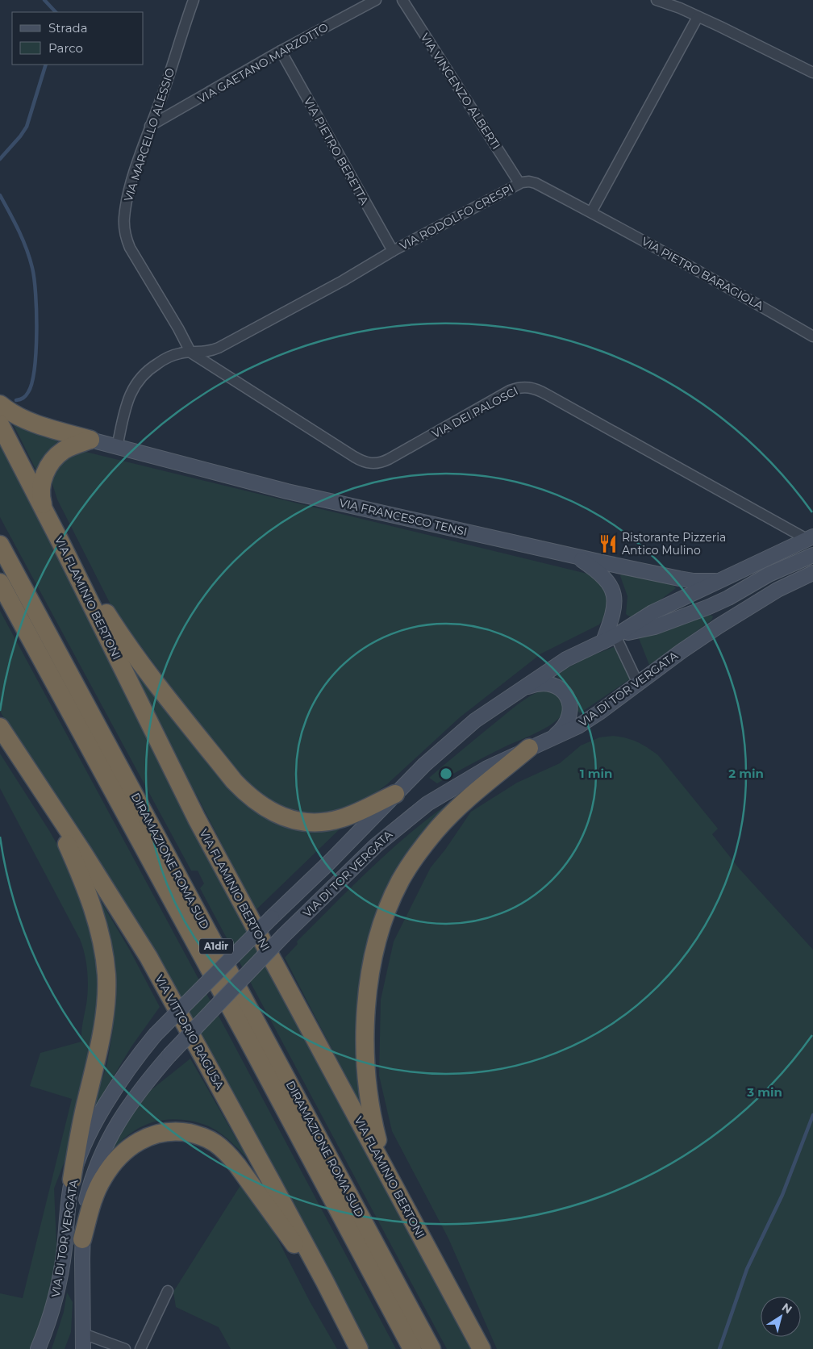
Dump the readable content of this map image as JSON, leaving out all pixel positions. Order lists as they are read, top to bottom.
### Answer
{
  "streets": {
    "highway": [
      "VIA FLAMINIO BERTONI",
      "DIRAMAZIONE ROMA SUD",
      "A1dir",
      "VIA VITTORIO RAGUSA"
    ],
    "main road": ["VIA FRANCESCO TENSI", "VIA DI TOR VERGATA"],
    "street": [
      "VIA GAETANO MARZOTTO",
      "VIA VINCENZO ALBERTI",
      "VIA MARCELLO ALESSIO",
      "VIA PIETRO BERETTA",
      "VIA RODOLFO CRESPI",
      "VIA PIETRO BARAGIOLA",
      "VIA DEI PALOSCI"
    ]
  },
  "crossings": [
    ["VIA GAETANO MARZOTTO", "VIA MARCELLO ALESSIO"],
    ["VIA GAETANO MARZOTTO", "VIA PIETRO BERETTA"],
    ["VIA VINCENZO ALBERTI", "VIA RODOLFO CRESPI"],
    ["VIA MARCELLO ALESSIO", "VIA RODOLFO CRESPI"],
    ["VIA MARCELLO ALESSIO", "VIA DEI PALOSCI"],
    ["VIA PIETRO BERETTA", "VIA RODOLFO CRESPI"],
    ["VIA RODOLFO CRESPI", "VIA PIETRO BARAGIOLA"],
    ["VIA RODOLFO CRESPI", "VIA DEI PALOSCI"],
    ["VIA RODOLFO CRESPI", "VIA FRANCESCO TENSI"],
    ["VIA DEI PALOSCI", "VIA DI TOR VERGATA"],
    ["VIA FRANCESCO TENSI", "VIA DI TOR VERGATA"]
  ],
  "places": {
    "restaurant": ["Ristorante Pizzeria Antico Mulino"]
  },
  "legend": ["Strada", "Parco"],
  "north": "top right",
  "rings": ["1 min", "2 min", "3 min"]
}
